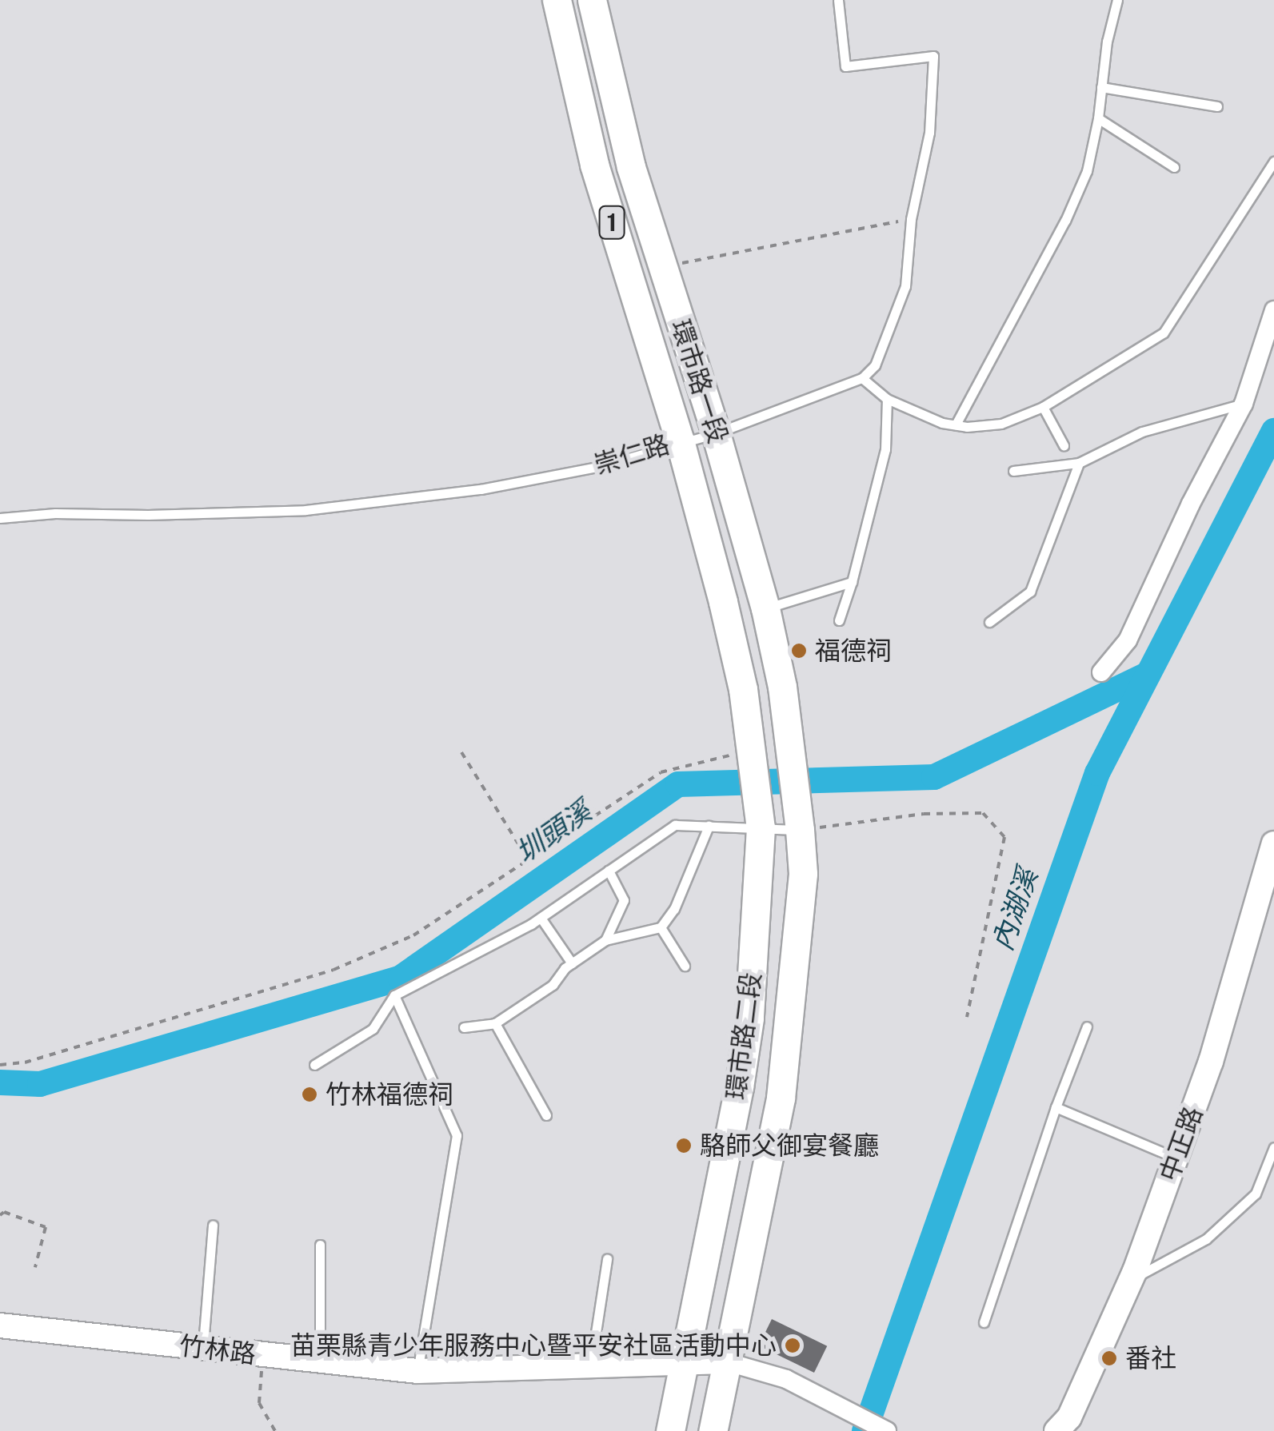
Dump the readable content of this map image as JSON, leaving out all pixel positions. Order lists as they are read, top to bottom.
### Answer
{
  "streets": {
    "main road": ["1", "環市路一段", "環市路二段"],
    "street": ["中正路", "竹林路"],
    "lane": ["崇仁路"]
  },
  "crossings": [
    ["1", "環市路一段"],
    ["1", "崇仁路"],
    ["1", "環市路二段"],
    ["環市路一段", "崇仁路"],
    ["環市路一段", "環市路二段"],
    ["環市路二段", "竹林路"]
  ],
  "water": ["圳頭溪", "內湖溪"],
  "places": [
    "福德祠",
    "竹林福德祠",
    "駱師父御宴餐廳",
    "苗栗縣青少年服務中心暨平安社區活動中心",
    "番社"
  ]
}
